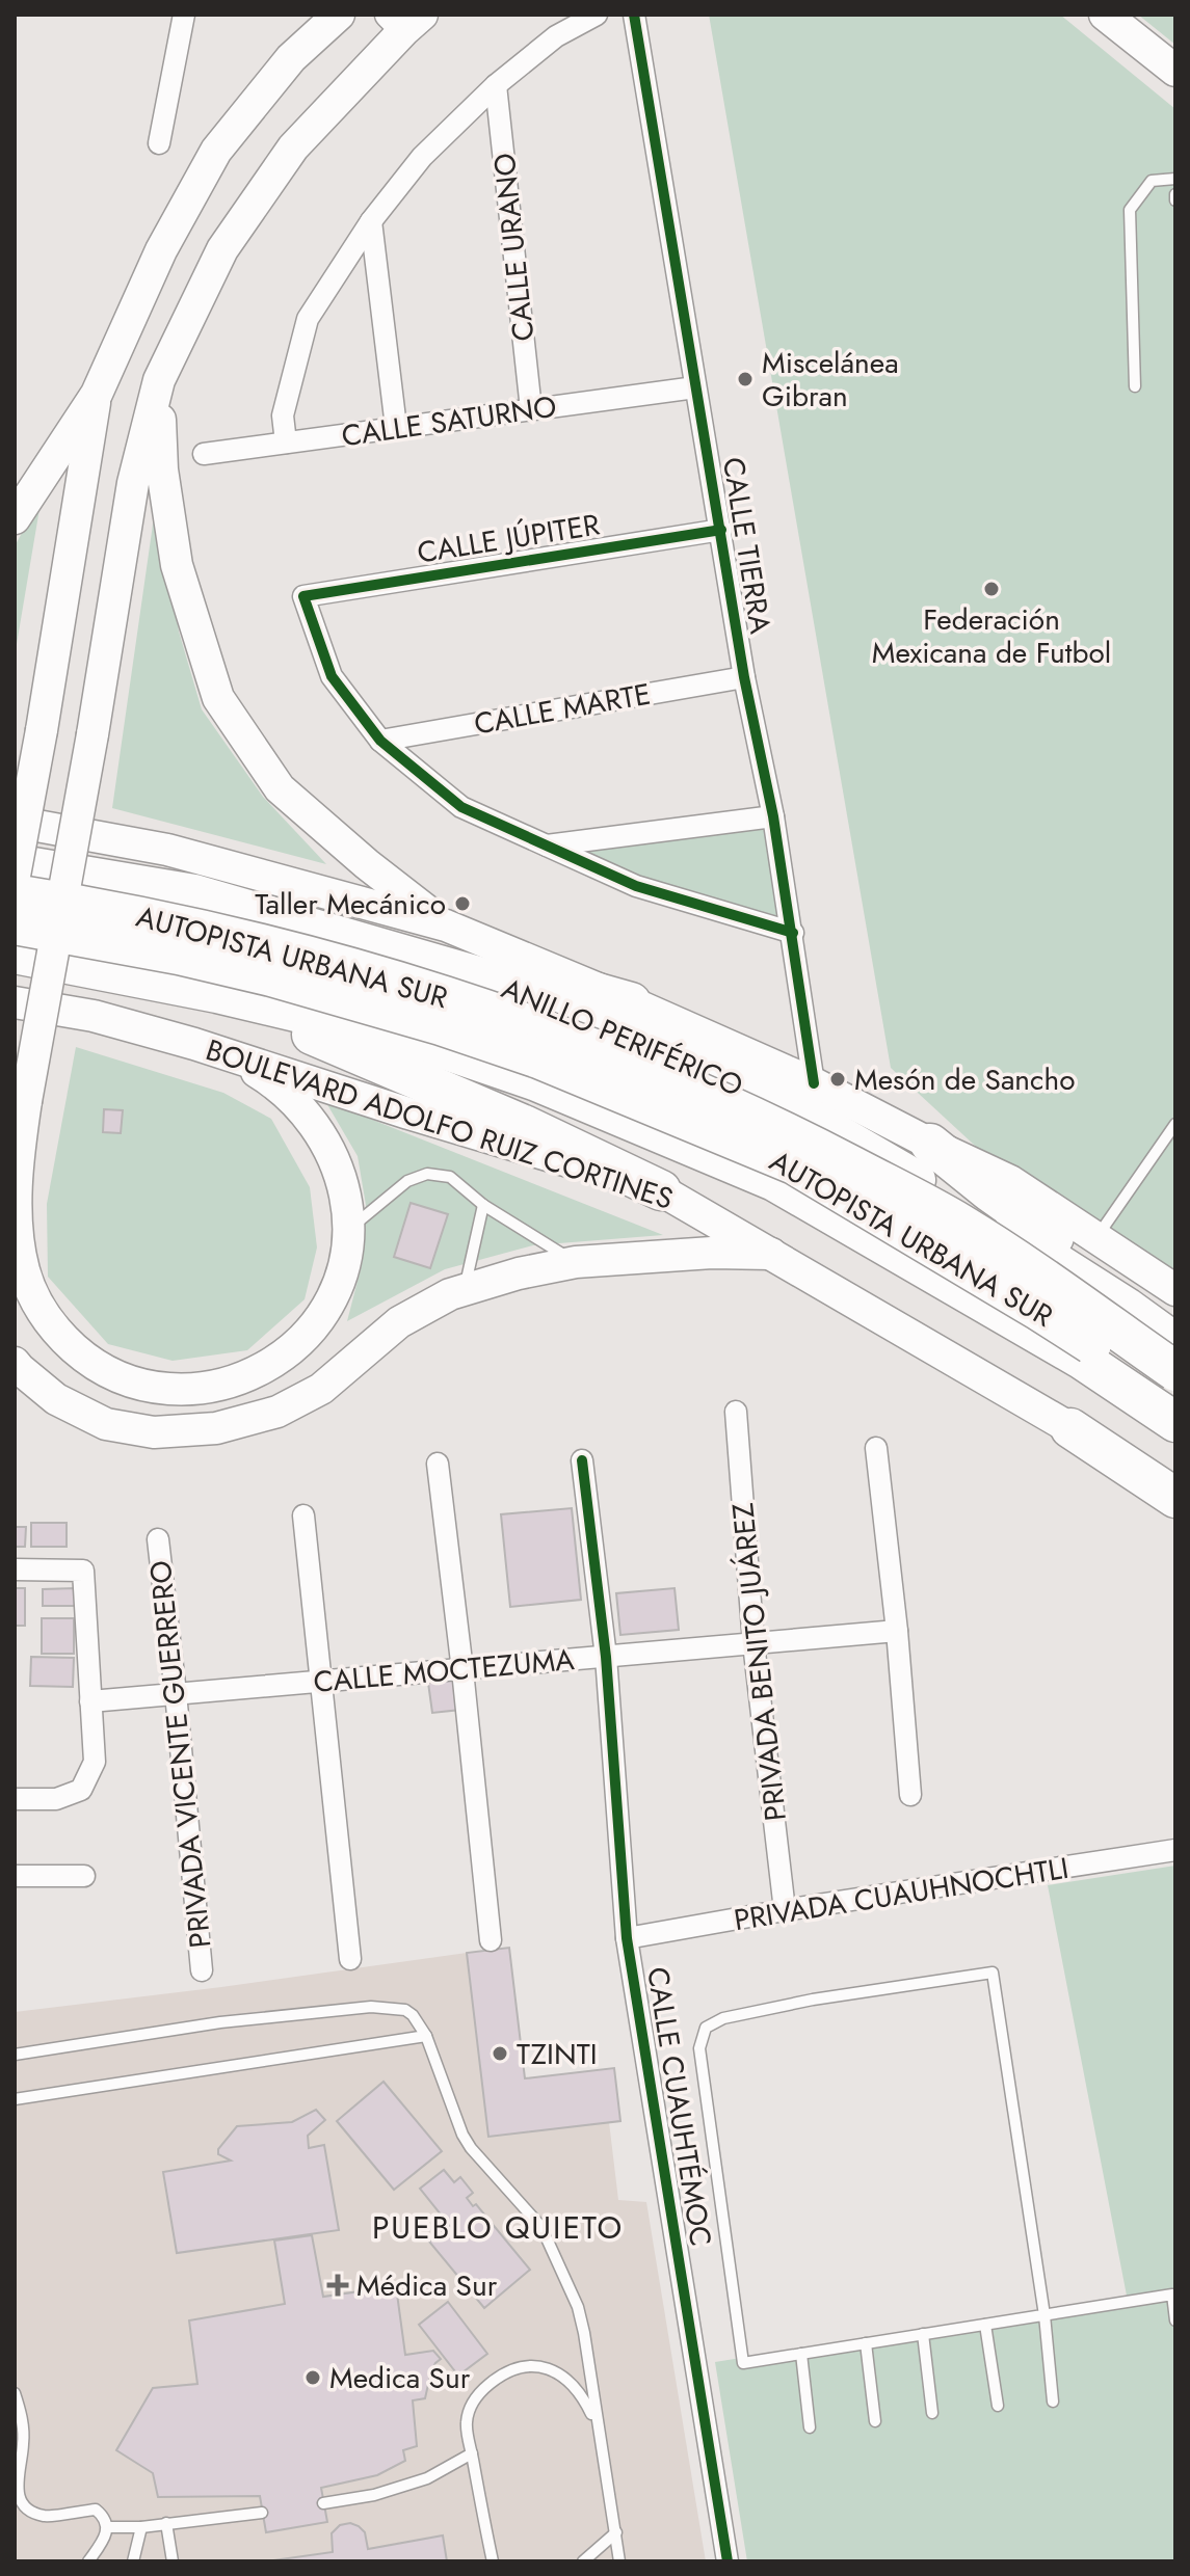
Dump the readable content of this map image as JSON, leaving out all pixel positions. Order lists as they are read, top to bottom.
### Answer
{
  "streets": {
    "highway": ["AUTOPISTA URBANA SUR", "ANILLO PERIFÉRICO"],
    "main road": ["BOULEVARD ADOLFO RUIZ CORTINES"],
    "street": [
      "CALLE URANO",
      "CALLE SATURNO",
      "CALLE JÚPITER",
      "CALLE TIERRA",
      "CALLE MARTE",
      "PRIVADA BENITO JUÁREZ",
      "CALLE MOCTEZUMA",
      "PRIVADA VICENTE GUERRERO",
      "PRIVADA CUAUHNOCHTLI",
      "CALLE CUAUHTÉMOC"
    ]
  },
  "crossings": [
    ["CALLE URANO", "CALLE SATURNO"],
    ["CALLE SATURNO", "CALLE TIERRA"],
    ["CALLE JÚPITER", "CALLE TIERRA"],
    ["CALLE JÚPITER", "CALLE MARTE"],
    ["CALLE TIERRA", "CALLE MARTE"],
    ["PRIVADA BENITO JUÁREZ", "CALLE MOCTEZUMA"],
    ["PRIVADA BENITO JUÁREZ", "PRIVADA CUAUHNOCHTLI"],
    ["CALLE MOCTEZUMA", "PRIVADA VICENTE GUERRERO"],
    ["CALLE MOCTEZUMA", "CALLE CUAUHTÉMOC"],
    ["PRIVADA CUAUHNOCHTLI", "CALLE CUAUHTÉMOC"]
  ],
  "districts": ["PUEBLO QUIETO"],
  "places": {
    "other": [
      "Miscelánea Gibran",
      "Federación Mexicana de Futbol",
      "Taller Mecánico",
      "Mesón de Sancho",
      "TZINTI",
      "Medica Sur"
    ],
    "health": ["Médica Sur"]
  }
}
